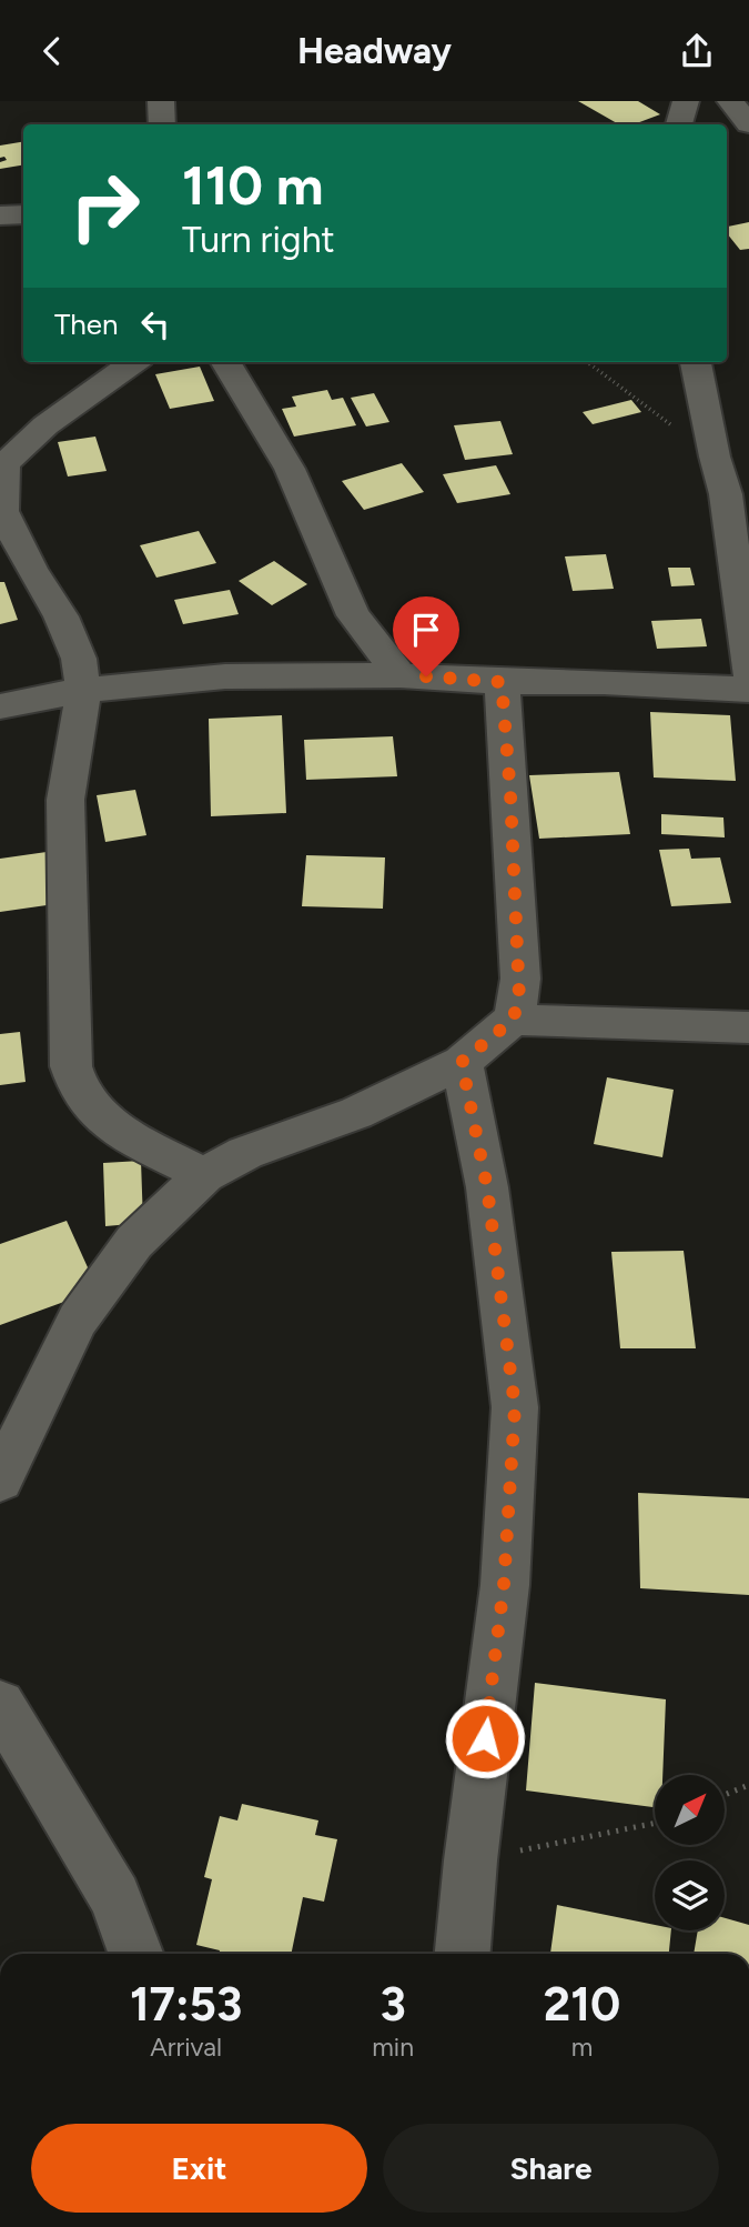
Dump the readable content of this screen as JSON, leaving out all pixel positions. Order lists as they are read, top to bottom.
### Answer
{
  "north": "top right",
  "page": {
    "header": "Headway",
    "turn": ["110 m", "Turn right"],
    "then": "Then",
    "eta": [
      "17:53",
      "Arrival",
      "3",
      "min",
      "210",
      "m"
    ],
    "buttons": ["Exit", "Share"]
  }
}
